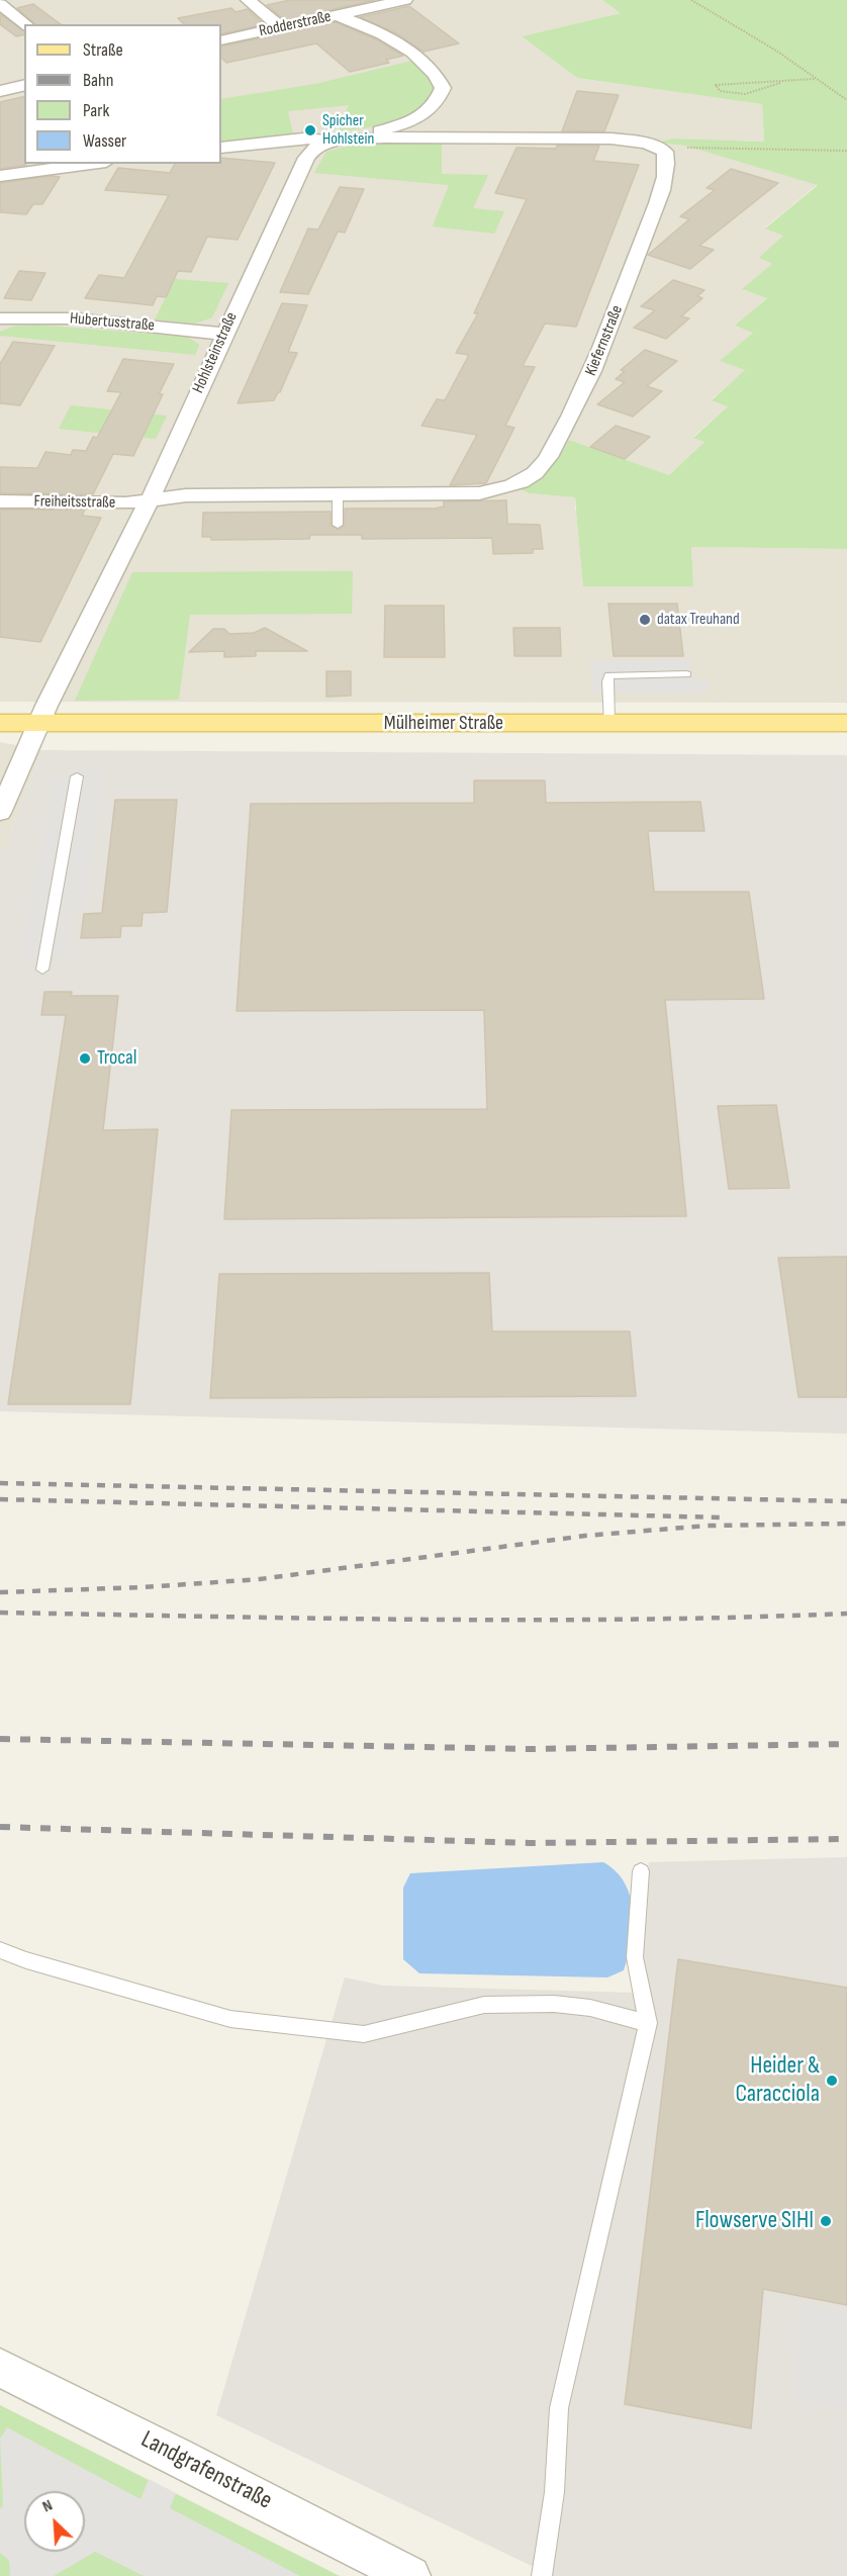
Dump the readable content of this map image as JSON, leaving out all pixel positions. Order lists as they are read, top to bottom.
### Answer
{
  "streets": {
    "main road": ["Mülheimer Straße"],
    "street": [
      "Rodderstraße",
      "Hubertusstraße",
      "Kiefernstraße",
      "Hohlsteinstraße",
      "Freiheitsstraße",
      "Landgrafenstraße"
    ]
  },
  "crossings": [
    ["Hubertusstraße", "Hohlsteinstraße"],
    ["Kiefernstraße", "Hohlsteinstraße"],
    ["Kiefernstraße", "Freiheitsstraße"],
    ["Hohlsteinstraße", "Freiheitsstraße"],
    ["Hohlsteinstraße", "Mülheimer Straße"]
  ],
  "places": [
    "Spicher Hohlstein",
    "datax Treuhand",
    "Trocal",
    "Heider & Caracciola",
    "Flowserve SIHI"
  ],
  "legend": [
    "Straße",
    "Bahn",
    "Park",
    "Wasser"
  ],
  "north": "top left"
}
